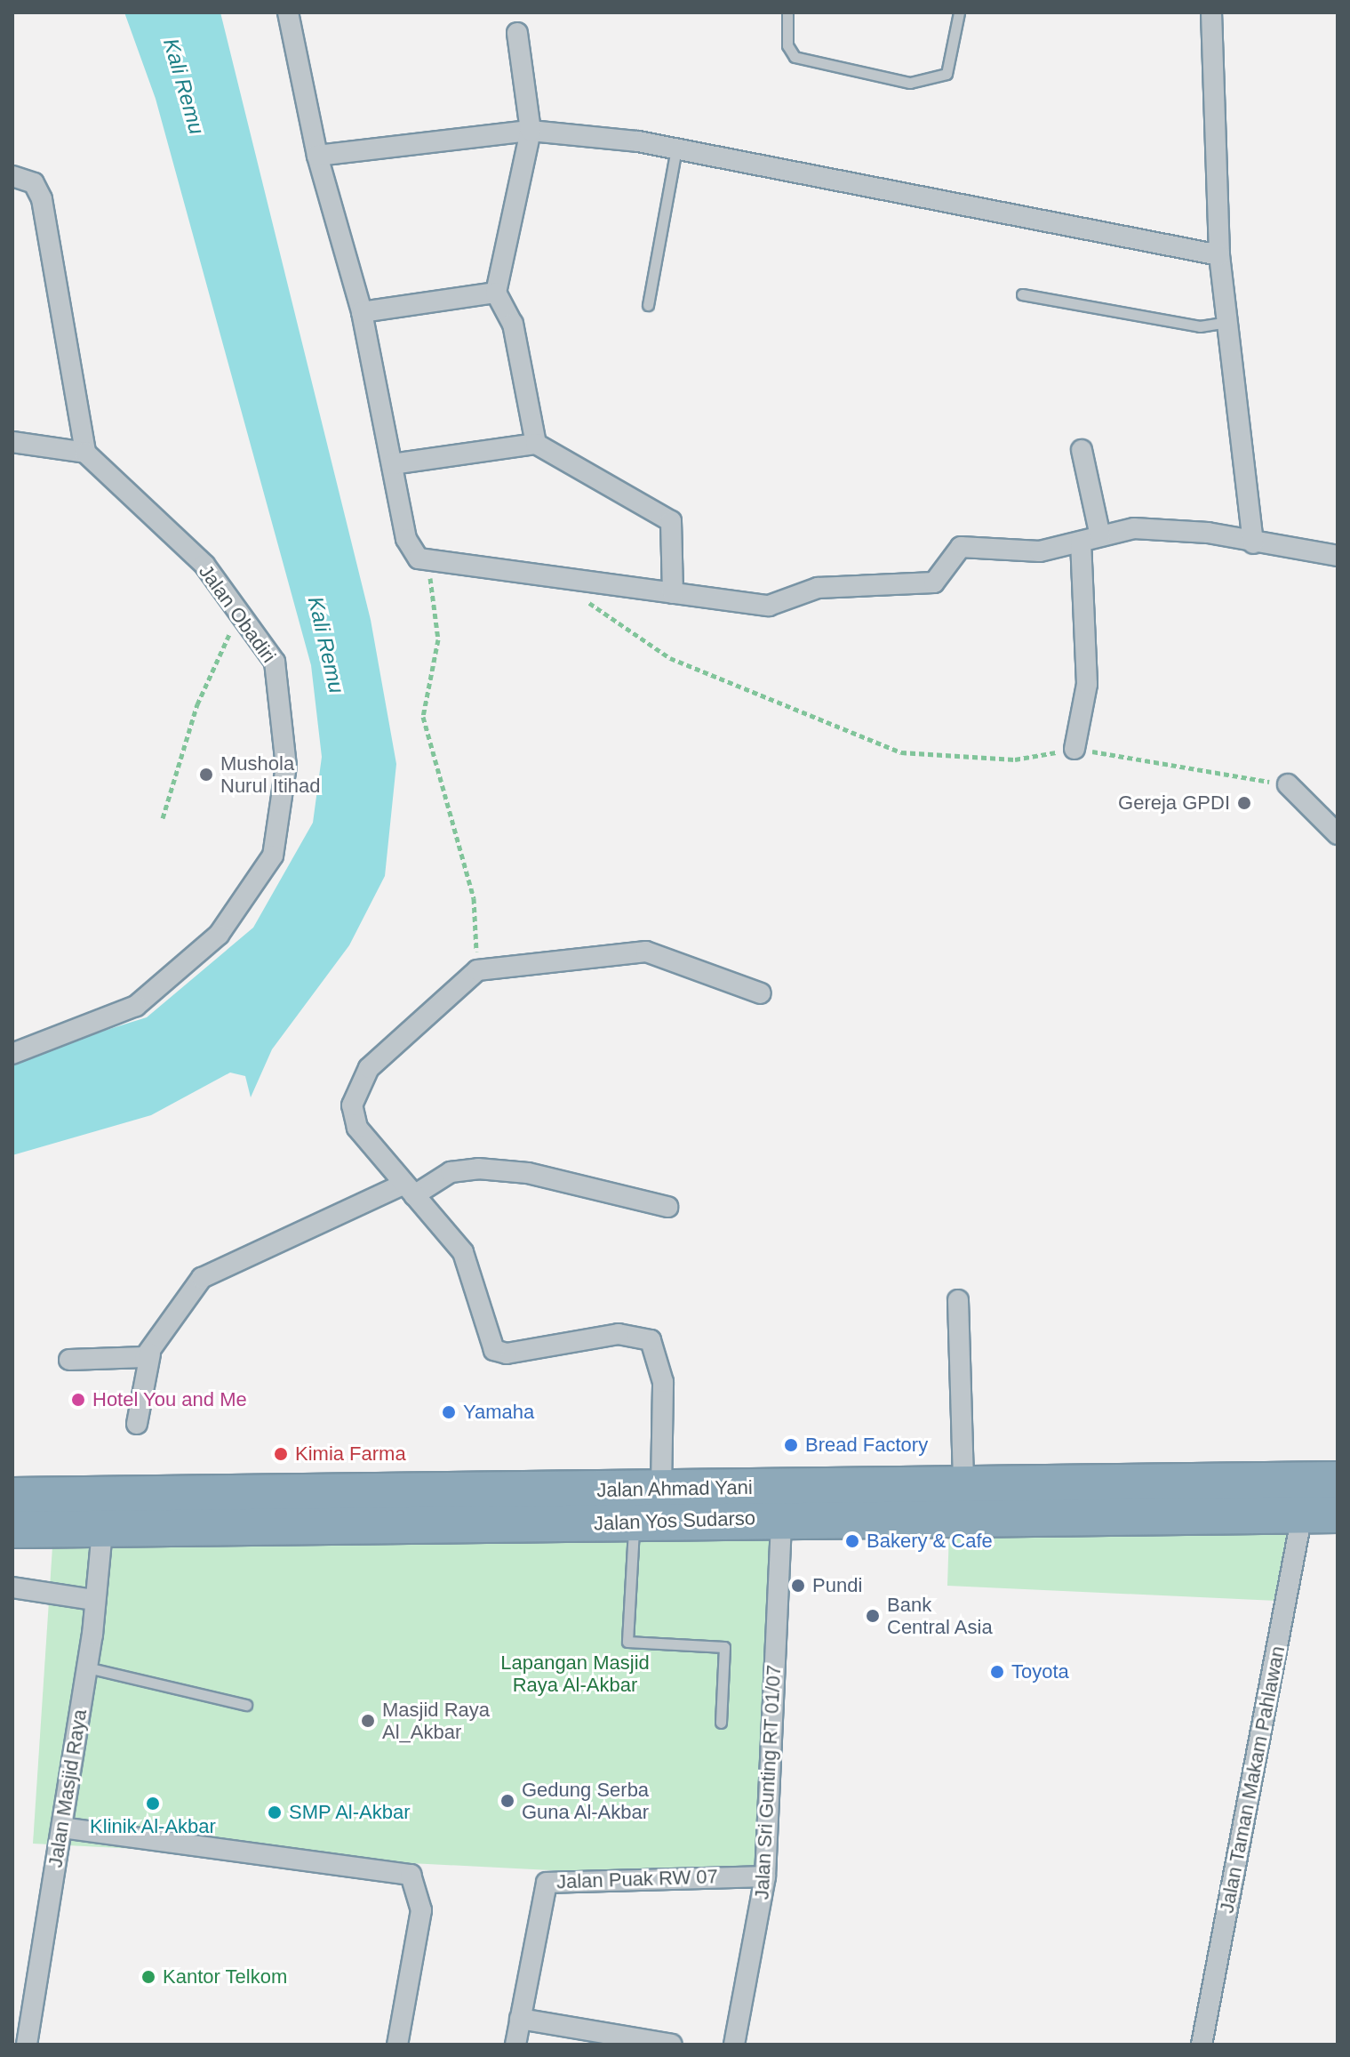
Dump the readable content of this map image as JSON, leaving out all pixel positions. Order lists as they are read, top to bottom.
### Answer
{
  "streets": {
    "highway": ["Jalan Ahmad Yani", "Jalan Yos Sudarso"],
    "street": [
      "Jalan Obadiri",
      "Jalan Taman Makam Pahlawan",
      "Jalan Sri Gunting RT 01/07",
      "Jalan Masjid Raya",
      "Jalan Puak RW 07"
    ]
  },
  "crossings": [
    ["Jalan Yos Sudarso", "Jalan Taman Makam Pahlawan"],
    ["Jalan Yos Sudarso", "Jalan Sri Gunting RT 01/07"],
    ["Jalan Yos Sudarso", "Jalan Masjid Raya"],
    ["Jalan Sri Gunting RT 01/07", "Jalan Puak RW 07"]
  ],
  "water": ["Kali Remu"],
  "parks": ["Lapangan Masjid Raya Al-Akbar"],
  "places": [
    "Mushola Nurul Itihad",
    "Gereja GPDI",
    "Hotel You and Me",
    "Yamaha",
    "Bread Factory",
    "Kimia Farma",
    "Bakery & Cafe",
    "Pundi",
    "Bank Central Asia",
    "Toyota",
    "Masjid Raya Al_Akbar",
    "Gedung Serba Guna Al-Akbar",
    "Klinik Al-Akbar",
    "SMP Al-Akbar",
    "Kantor Telkom"
  ]
}
